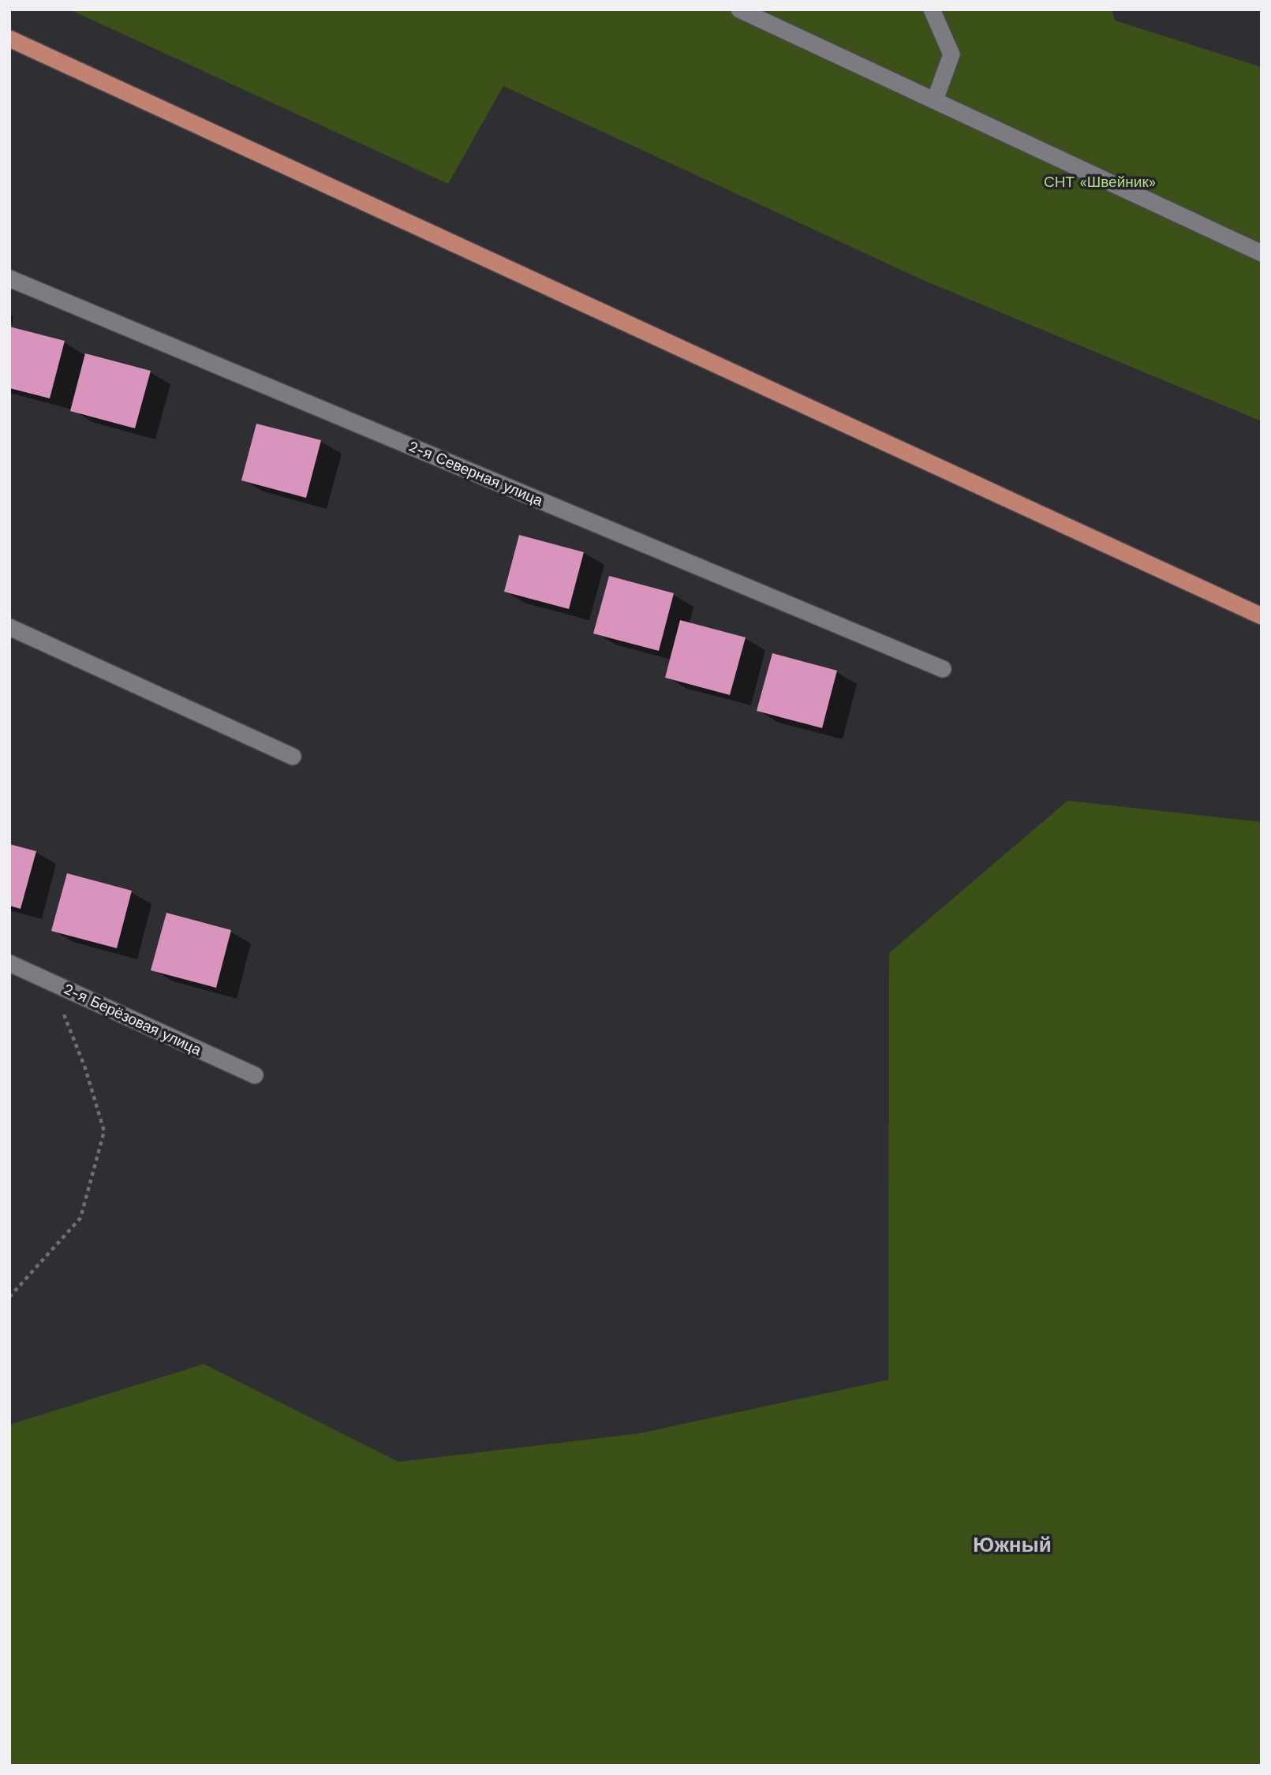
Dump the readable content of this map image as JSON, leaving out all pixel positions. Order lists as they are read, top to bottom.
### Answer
{
  "streets": {
    "street": ["2-я Северная улица", "2-я Берёзовая улица"]
  },
  "districts": ["Южный"],
  "parks": ["СНТ «Швейник»"]
}
